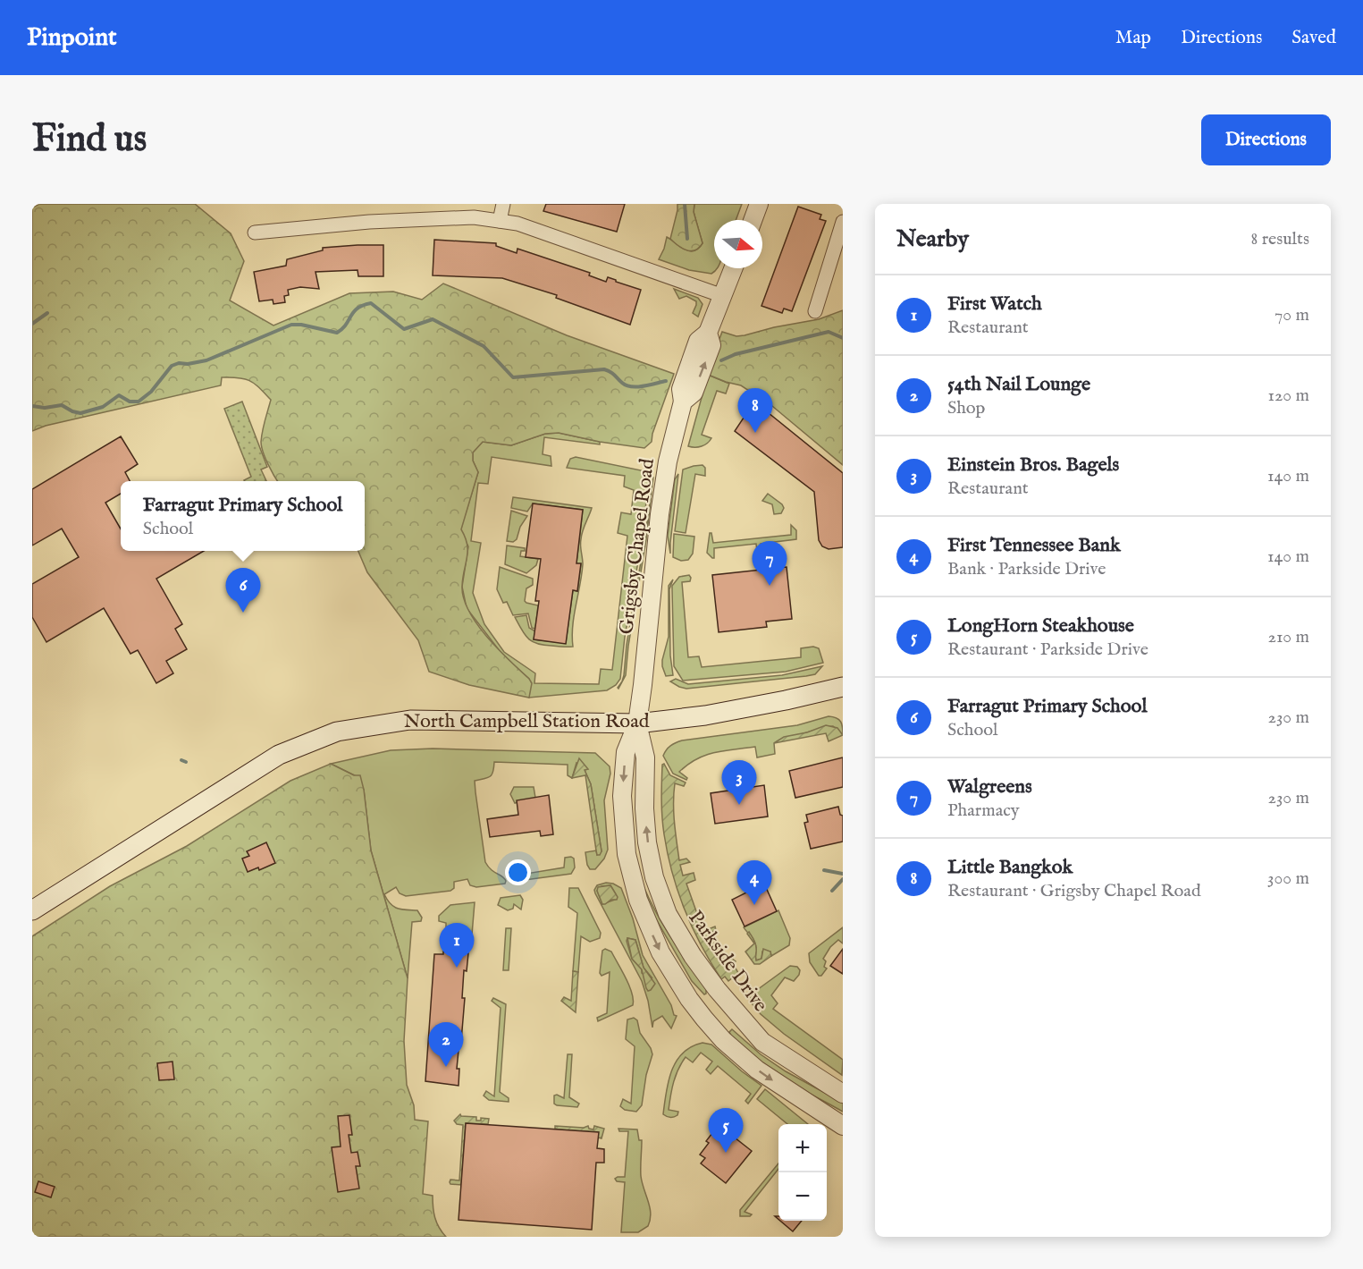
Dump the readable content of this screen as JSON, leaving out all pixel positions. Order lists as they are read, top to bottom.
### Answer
{
  "streets": {
    "main road": ["North Campbell Station Road"],
    "street": ["Grigsby Chapel Road", "Parkside Drive"]
  },
  "crossings": [
    ["Grigsby Chapel Road", "North Campbell Station Road"],
    ["Grigsby Chapel Road", "Parkside Drive"],
    ["North Campbell Station Road", "Parkside Drive"]
  ],
  "north": "right",
  "page": {
    "header": "Pinpoint",
    "nav": ["Map", "Directions", "Saved"],
    "buttons": "Directions",
    "title": "Find us",
    "heading": ["Nearby", "8 results"],
    "list": [
      {
        "mark": "1",
        "name": "First Watch",
        "note": "Restaurant",
        "value": "70 m"
      },
      {
        "mark": "2",
        "name": "54th Nail Lounge",
        "note": "Shop",
        "value": "120 m"
      },
      {
        "mark": "3",
        "name": "Einstein Bros. Bagels",
        "note": "Restaurant",
        "value": "140 m"
      },
      {
        "mark": "4",
        "name": "First Tennessee Bank",
        "note": "Bank · Parkside Drive",
        "value": "140 m"
      },
      {
        "mark": "5",
        "name": "LongHorn Steakhouse",
        "note": "Restaurant · Parkside Drive",
        "value": "210 m"
      },
      {
        "mark": "6",
        "name": "Farragut Primary School",
        "note": "School",
        "value": "230 m"
      },
      {
        "mark": "7",
        "name": "Walgreens",
        "note": "Pharmacy",
        "value": "230 m"
      },
      {
        "mark": "8",
        "name": "Little Bangkok",
        "note": "Restaurant · Grigsby Chapel Road",
        "value": "300 m"
      }
    ],
    "pins": [
      "8",
      "7",
      "6",
      "3",
      "4",
      "1",
      "2",
      "5"
    ],
    "popup": ["Farragut Primary School", "School"],
    "map_buttons": ["+", "−"]
  }
}
